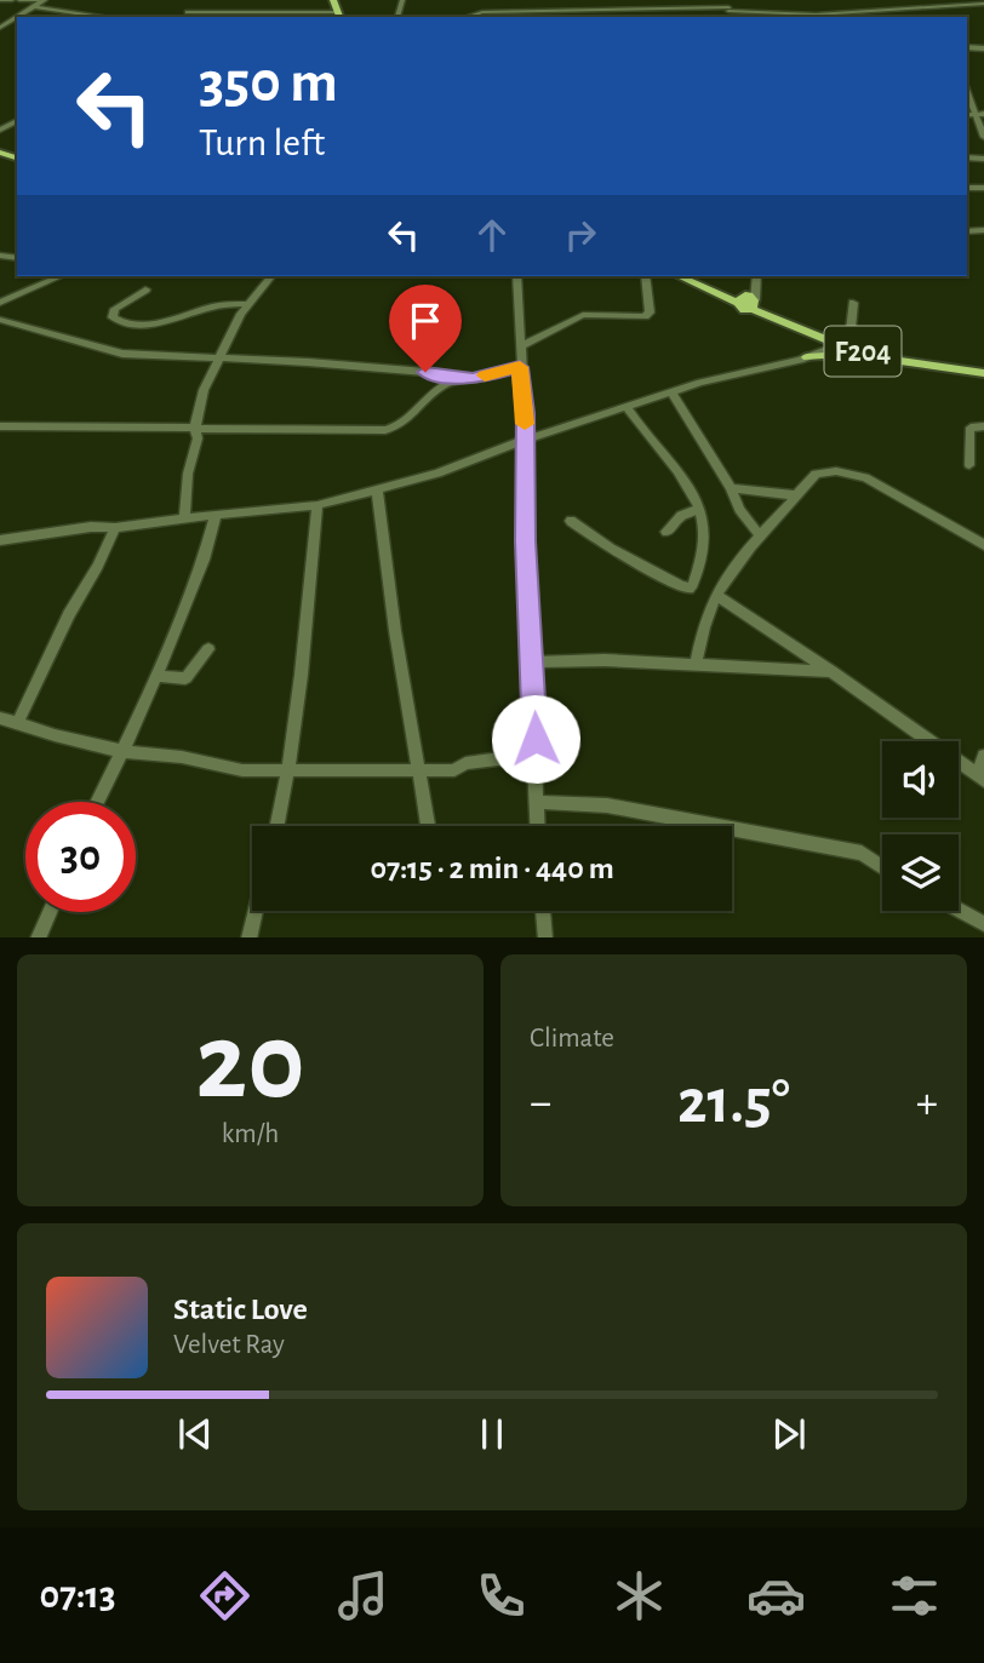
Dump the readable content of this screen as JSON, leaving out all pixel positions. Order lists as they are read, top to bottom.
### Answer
{
  "streets": {
    "main road": ["F204"]
  },
  "page": {
    "turn": ["350 m", "Turn left"],
    "limit": "30",
    "trip": "07:15 · 2 min · 440 m",
    "tile": [
      ["20", "km/h"],
      "Climate"
    ],
    "heat": ["−", "21.5°", "+"],
    "song": ["Static Love", "Velvet Ray"],
    "tabs": "07:13"
  }
}
